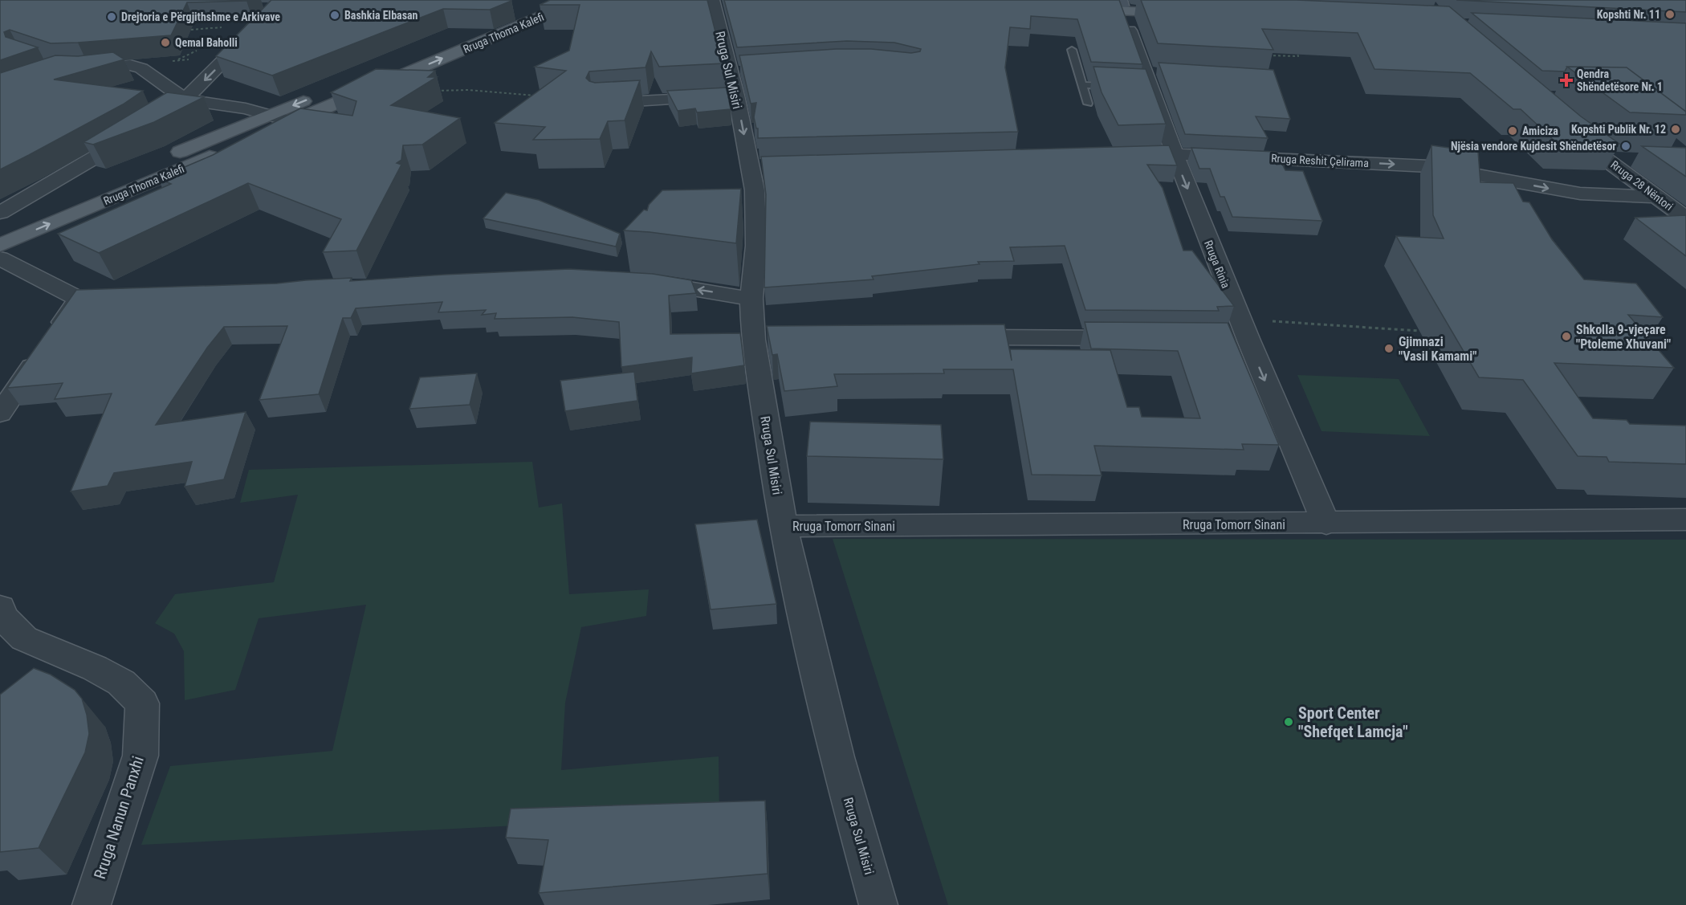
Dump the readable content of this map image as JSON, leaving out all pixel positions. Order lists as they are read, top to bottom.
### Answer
{
  "streets": {
    "main road": ["Rruga Thoma Kalefi"],
    "street": [
      "Rruga Sul Misiri",
      "Rruga Reshit Çelirama",
      "Rruga 28 Nëntori",
      "Rruga Rinia",
      "Rruga Tomorr Sinani",
      "Rruga Nanun Panxhi"
    ]
  },
  "crossings": [
    ["Rruga Sul Misiri", "Rruga Tomorr Sinani"],
    ["Rruga Reshit Çelirama", "Rruga 28 Nëntori"],
    ["Rruga Reshit Çelirama", "Rruga Rinia"],
    ["Rruga Rinia", "Rruga Tomorr Sinani"]
  ],
  "one_way": ["Rruga Reshit Çelirama", "Rruga Rinia"],
  "places": {
    "other": [
      "Kopshti Nr. 11",
      "Bashkia Elbasan",
      "Drejtoria e Përgjithshme e Arkivave",
      "Qemal Baholli",
      "Kopshti Publik Nr. 12",
      "Amiciza",
      "Njësia vendore Kujdesit Shëndetësor",
      "Shkolla 9-vjeçare \"Ptoleme Xhuvani\"",
      "Gjimnazi \"Vasil Kamami\"",
      "Sport Center \"Shefqet Lamcja\""
    ],
    "health": ["Qendra Shëndetësore Nr. 1"]
  }
}
